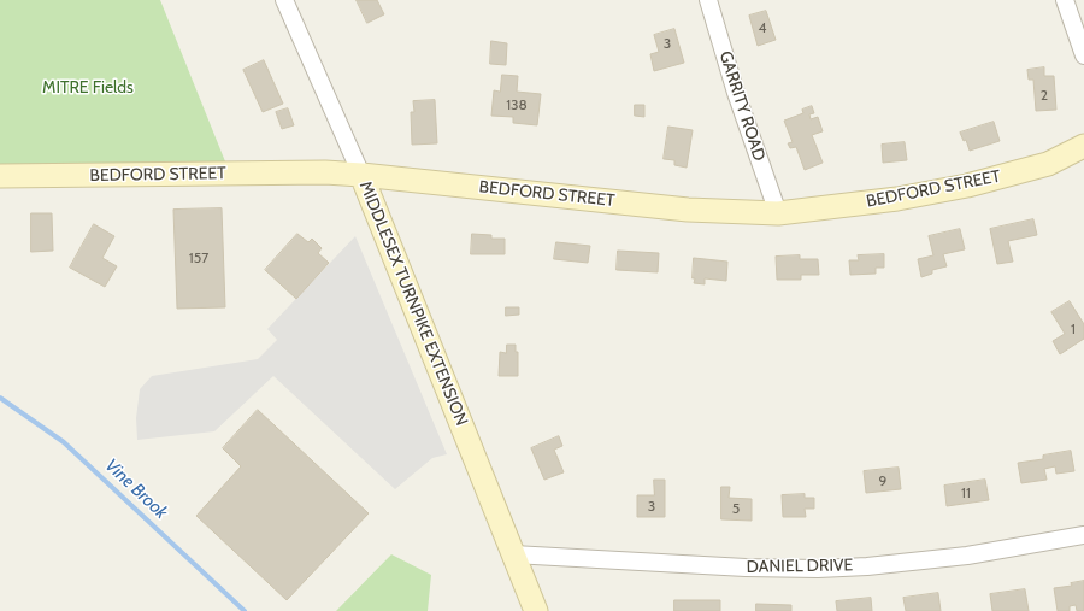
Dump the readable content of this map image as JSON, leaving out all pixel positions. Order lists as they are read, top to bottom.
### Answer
{
  "streets": {
    "main road": ["BEDFORD STREET", "MIDDLESEX TURNPIKE EXTENSION"],
    "street": ["GARRITY ROAD", "DANIEL DRIVE"]
  },
  "crossings": [
    ["GARRITY ROAD", "BEDFORD STREET"],
    ["BEDFORD STREET", "MIDDLESEX TURNPIKE EXTENSION"],
    ["MIDDLESEX TURNPIKE EXTENSION", "DANIEL DRIVE"]
  ],
  "water": ["Vine Brook"],
  "parks": ["MITRE Fields"],
  "house_numbers": [
    "4",
    "3",
    "2",
    "138",
    "157",
    "1",
    "9",
    "11",
    "3",
    "5"
  ]
}
